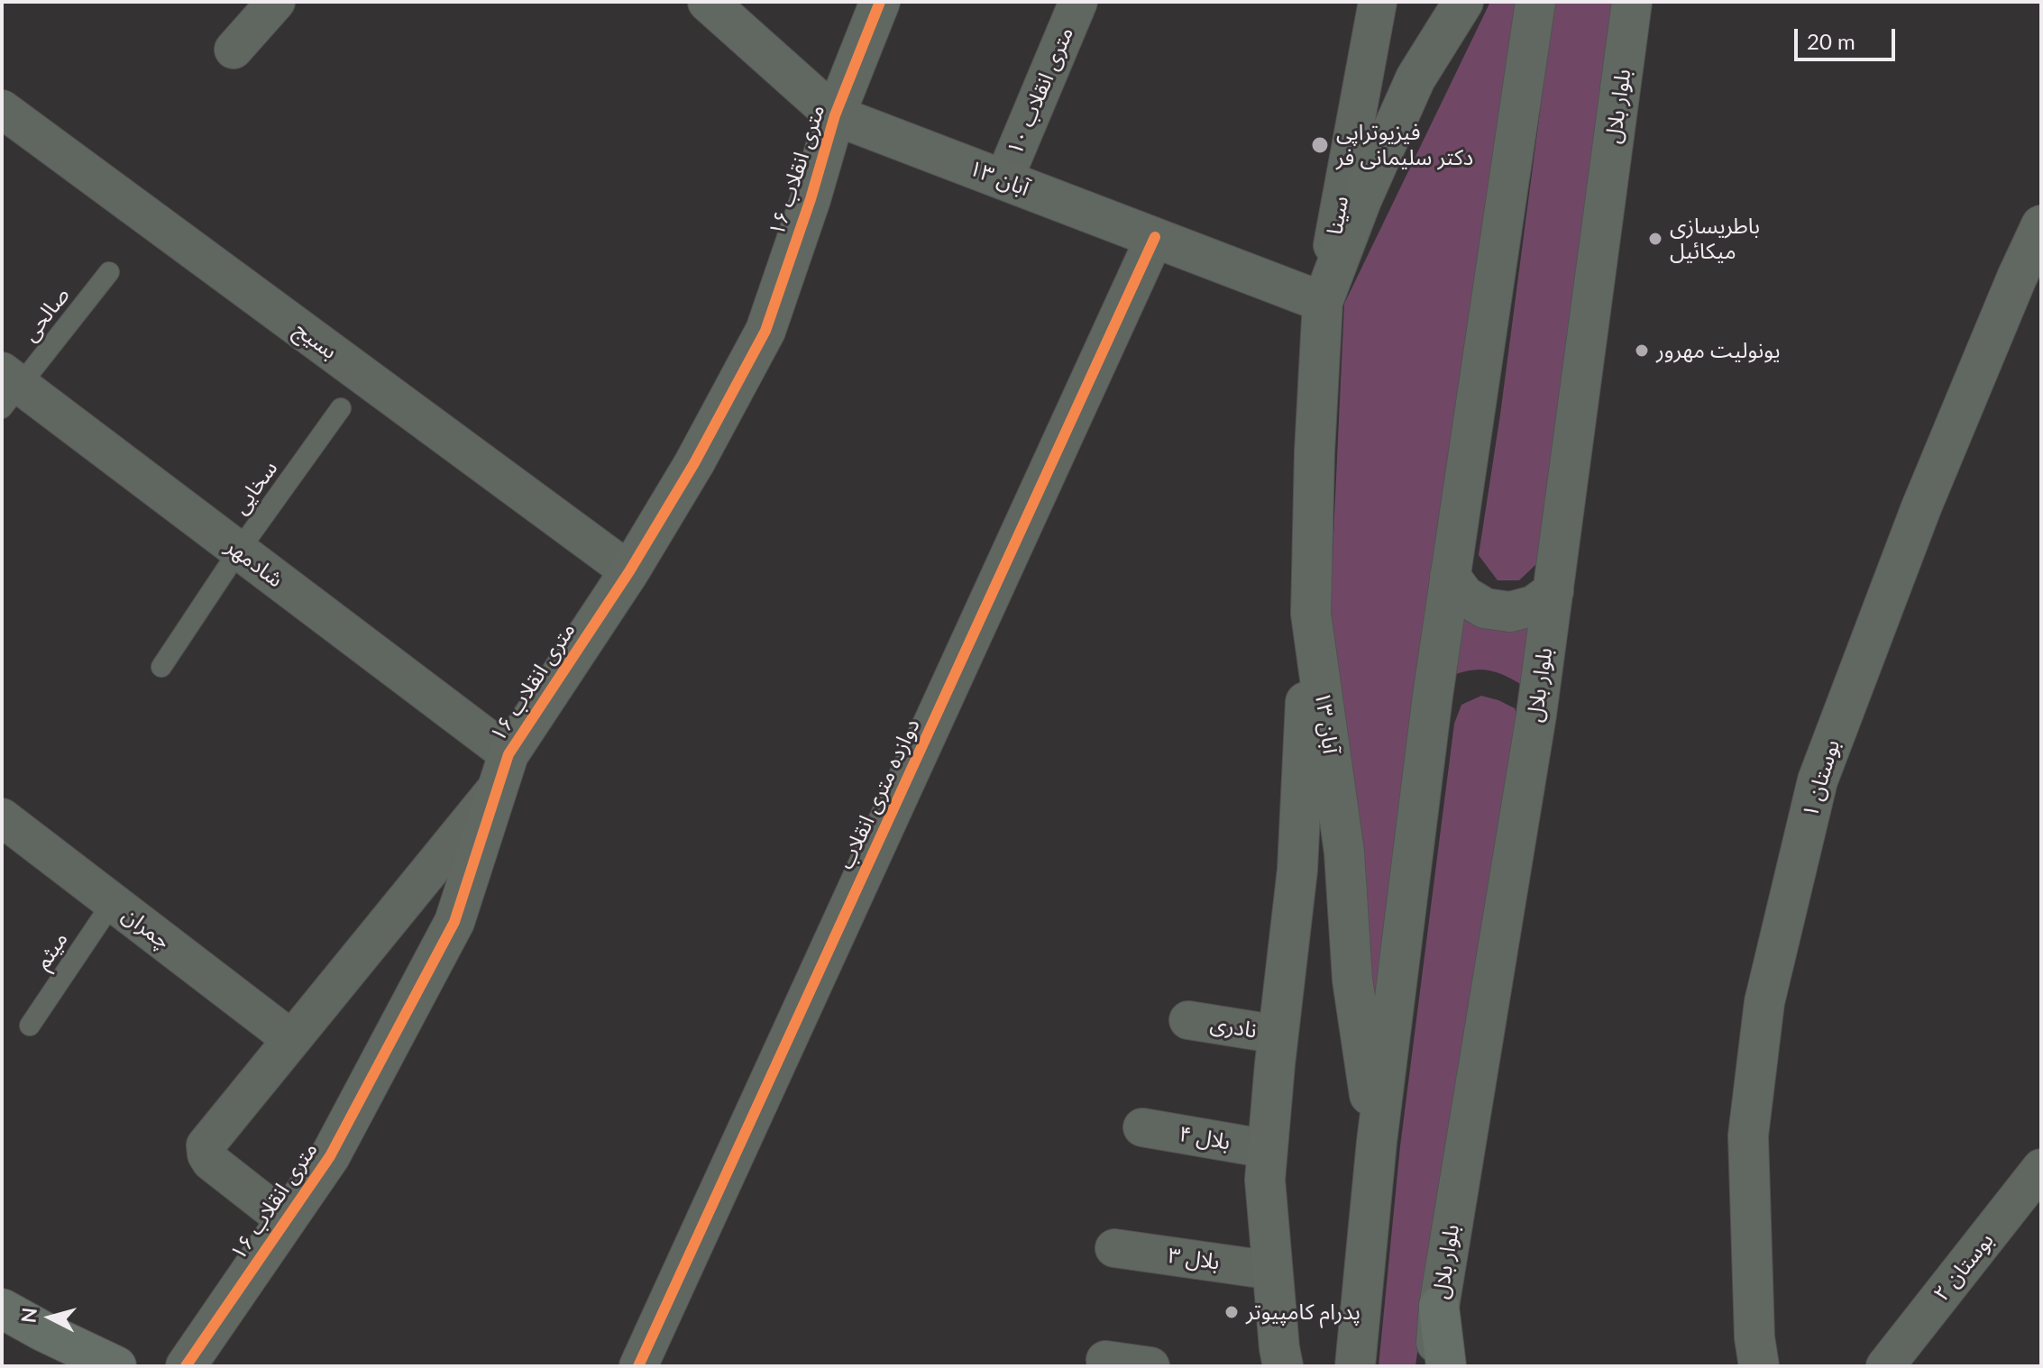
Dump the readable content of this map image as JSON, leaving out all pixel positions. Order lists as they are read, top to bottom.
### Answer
{
  "streets": {
    "street": [
      "۱۰ متری انقلاب",
      "بلوار بلال",
      "۱۶ متری انقلاب",
      "۱۳ آبان",
      "سینا",
      "بسیج",
      "شادمهر",
      "بوستان ۱",
      "دوازده متری انقلاب",
      "چمران",
      "نادری",
      "بلال ۴",
      "بلال ۳",
      "بوستان ۲"
    ],
    "lane": ["صالحی", "سخایی", "میثم"]
  },
  "crossings": [
    ["۱۰ متری انقلاب", "۱۳ آبان"],
    ["۱۶ متری انقلاب", "۱۳ آبان"],
    ["۱۶ متری انقلاب", "بسیج"],
    ["۱۶ متری انقلاب", "شادمهر"],
    ["۱۶ متری انقلاب", "چمران"],
    ["۱۳ آبان", "سینا"],
    ["۱۳ آبان", "دوازده متری انقلاب"],
    ["صالحی", "شادمهر"],
    ["سخایی", "شادمهر"],
    ["چمران", "میثم"]
  ],
  "places": [
    "فیزیوتراپی دکتر سلیمانی فر",
    "باطریسازی میکائیل",
    "یونولیت مهرور",
    "پدرام کامپیوتر"
  ],
  "scale_bar": "20 m",
  "north": "left"
}
